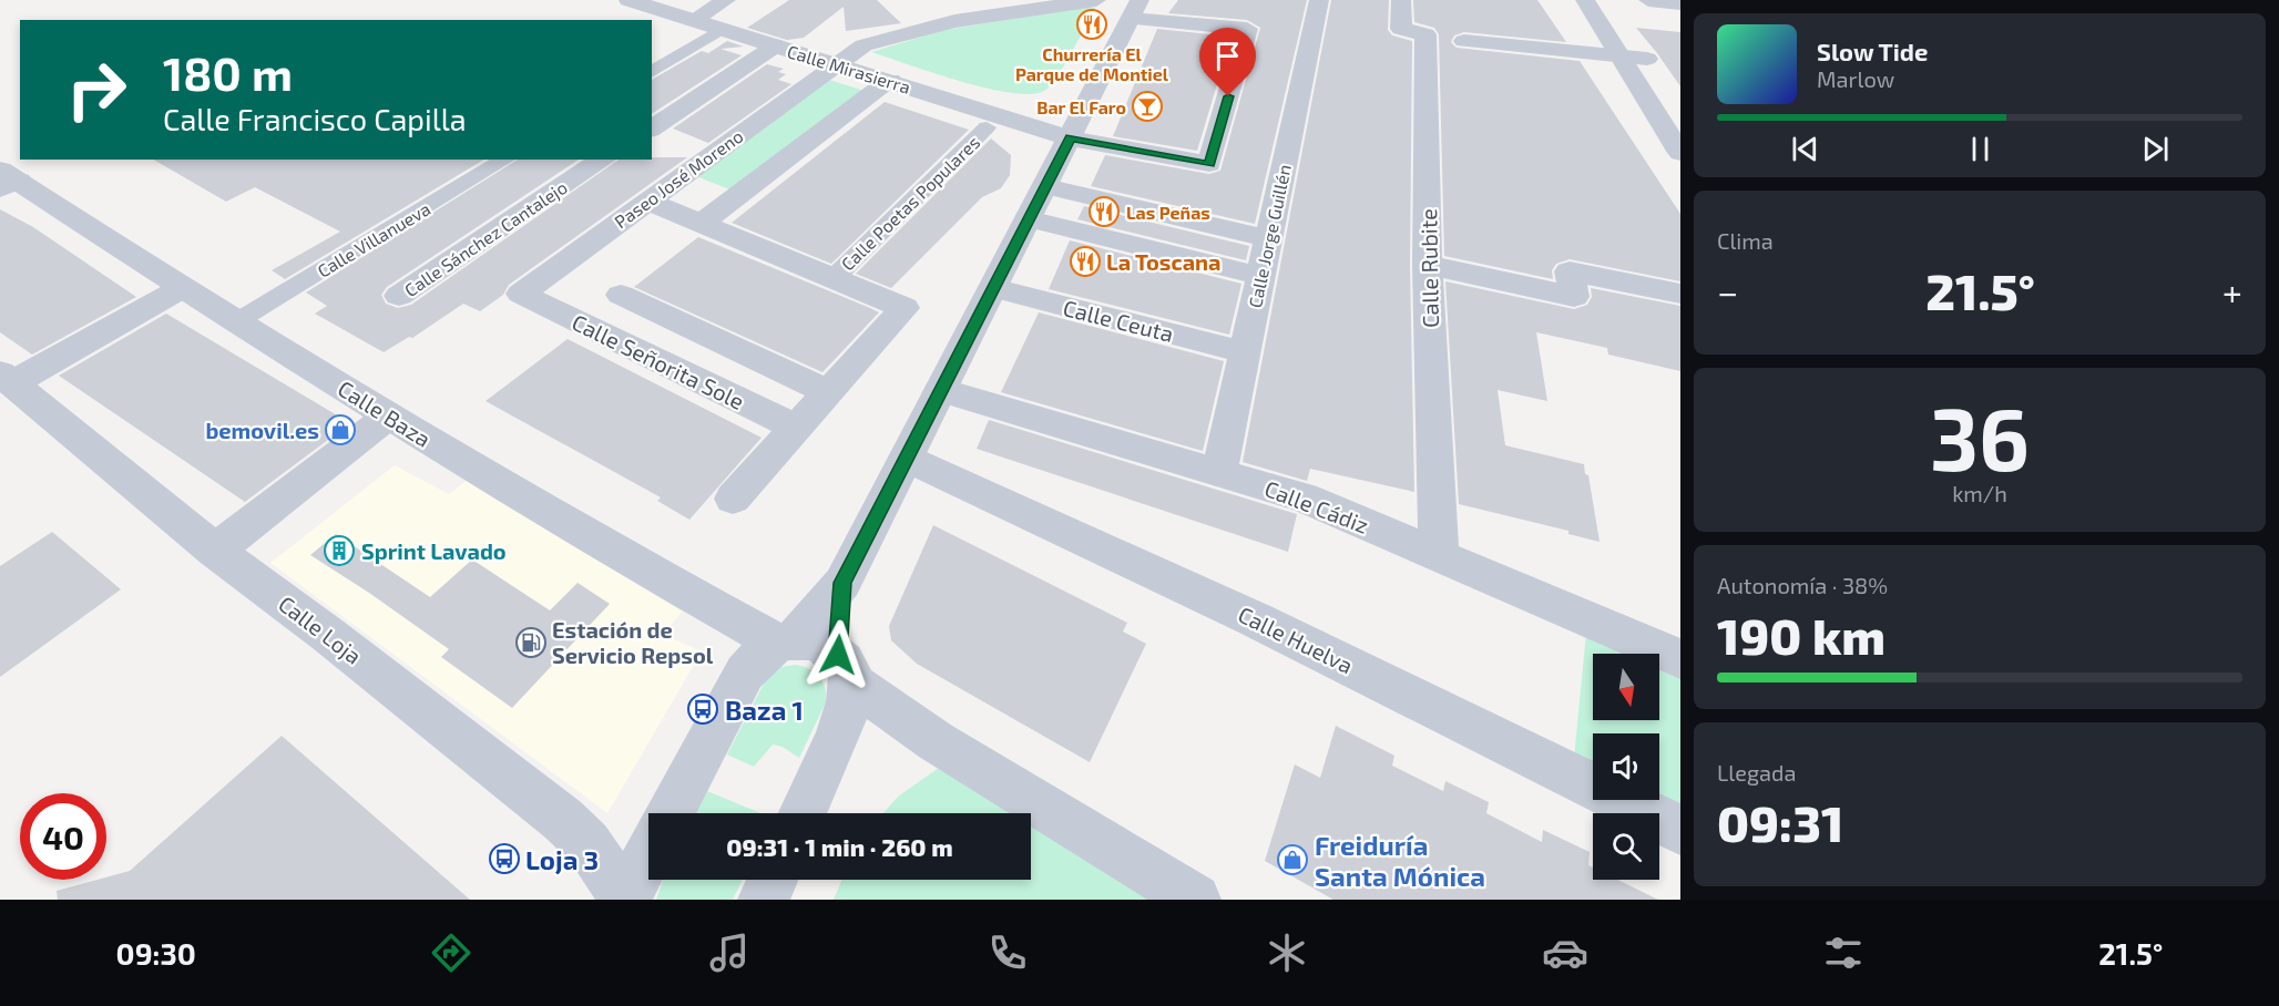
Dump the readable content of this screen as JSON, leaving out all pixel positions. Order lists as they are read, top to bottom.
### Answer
{
  "streets": {
    "street": [
      "Calle Mirasierra",
      "Paseo José Moreno",
      "Calle Poetas Populares",
      "Calle Jorge Guillén",
      "Calle Sánchez Cantalejo",
      "Calle Villanueva",
      "Calle Rubite",
      "Calle Ceuta",
      "Calle Señorita Sole",
      "Calle Baza",
      "Calle Cádiz",
      "Calle Loja",
      "Calle Huelva"
    ]
  },
  "crossings": [
    ["Calle Mirasierra", "Paseo José Moreno"],
    ["Paseo José Moreno", "Calle Señorita Sole"],
    ["Calle Jorge Guillén", "Calle Ceuta"],
    ["Calle Jorge Guillén", "Calle Cádiz"],
    ["Calle Villanueva", "Calle Baza"],
    ["Calle Rubite", "Calle Cádiz"]
  ],
  "places": {
    "restaurant": ["Churrería El Parque de Montiel", "Las Peñas", "La Toscana"],
    "bar": ["Bar El Faro"],
    "shop": ["bemovil.es", "Freiduría Santa Mónica"],
    "building": ["Sprint Lavado"],
    "fuel station": ["Estación de Servicio Repsol"],
    "bus stop": ["Baza 1", "Loja 3"]
  },
  "north": "bottom",
  "page": {
    "turn": ["180 m", "Calle Francisco Capilla"],
    "song": ["Slow Tide", "Marlow"],
    "tile": [
      "Clima",
      ["36", "km/h"],
      ["Autonomía · 38%", "190 km"],
      ["Llegada", "09:31"]
    ],
    "heat": ["−", "21.5°", "+"],
    "limit": "40",
    "trip": "09:31 · 1 min · 260 m",
    "tabs": ["09:30", "21.5°"]
  }
}
